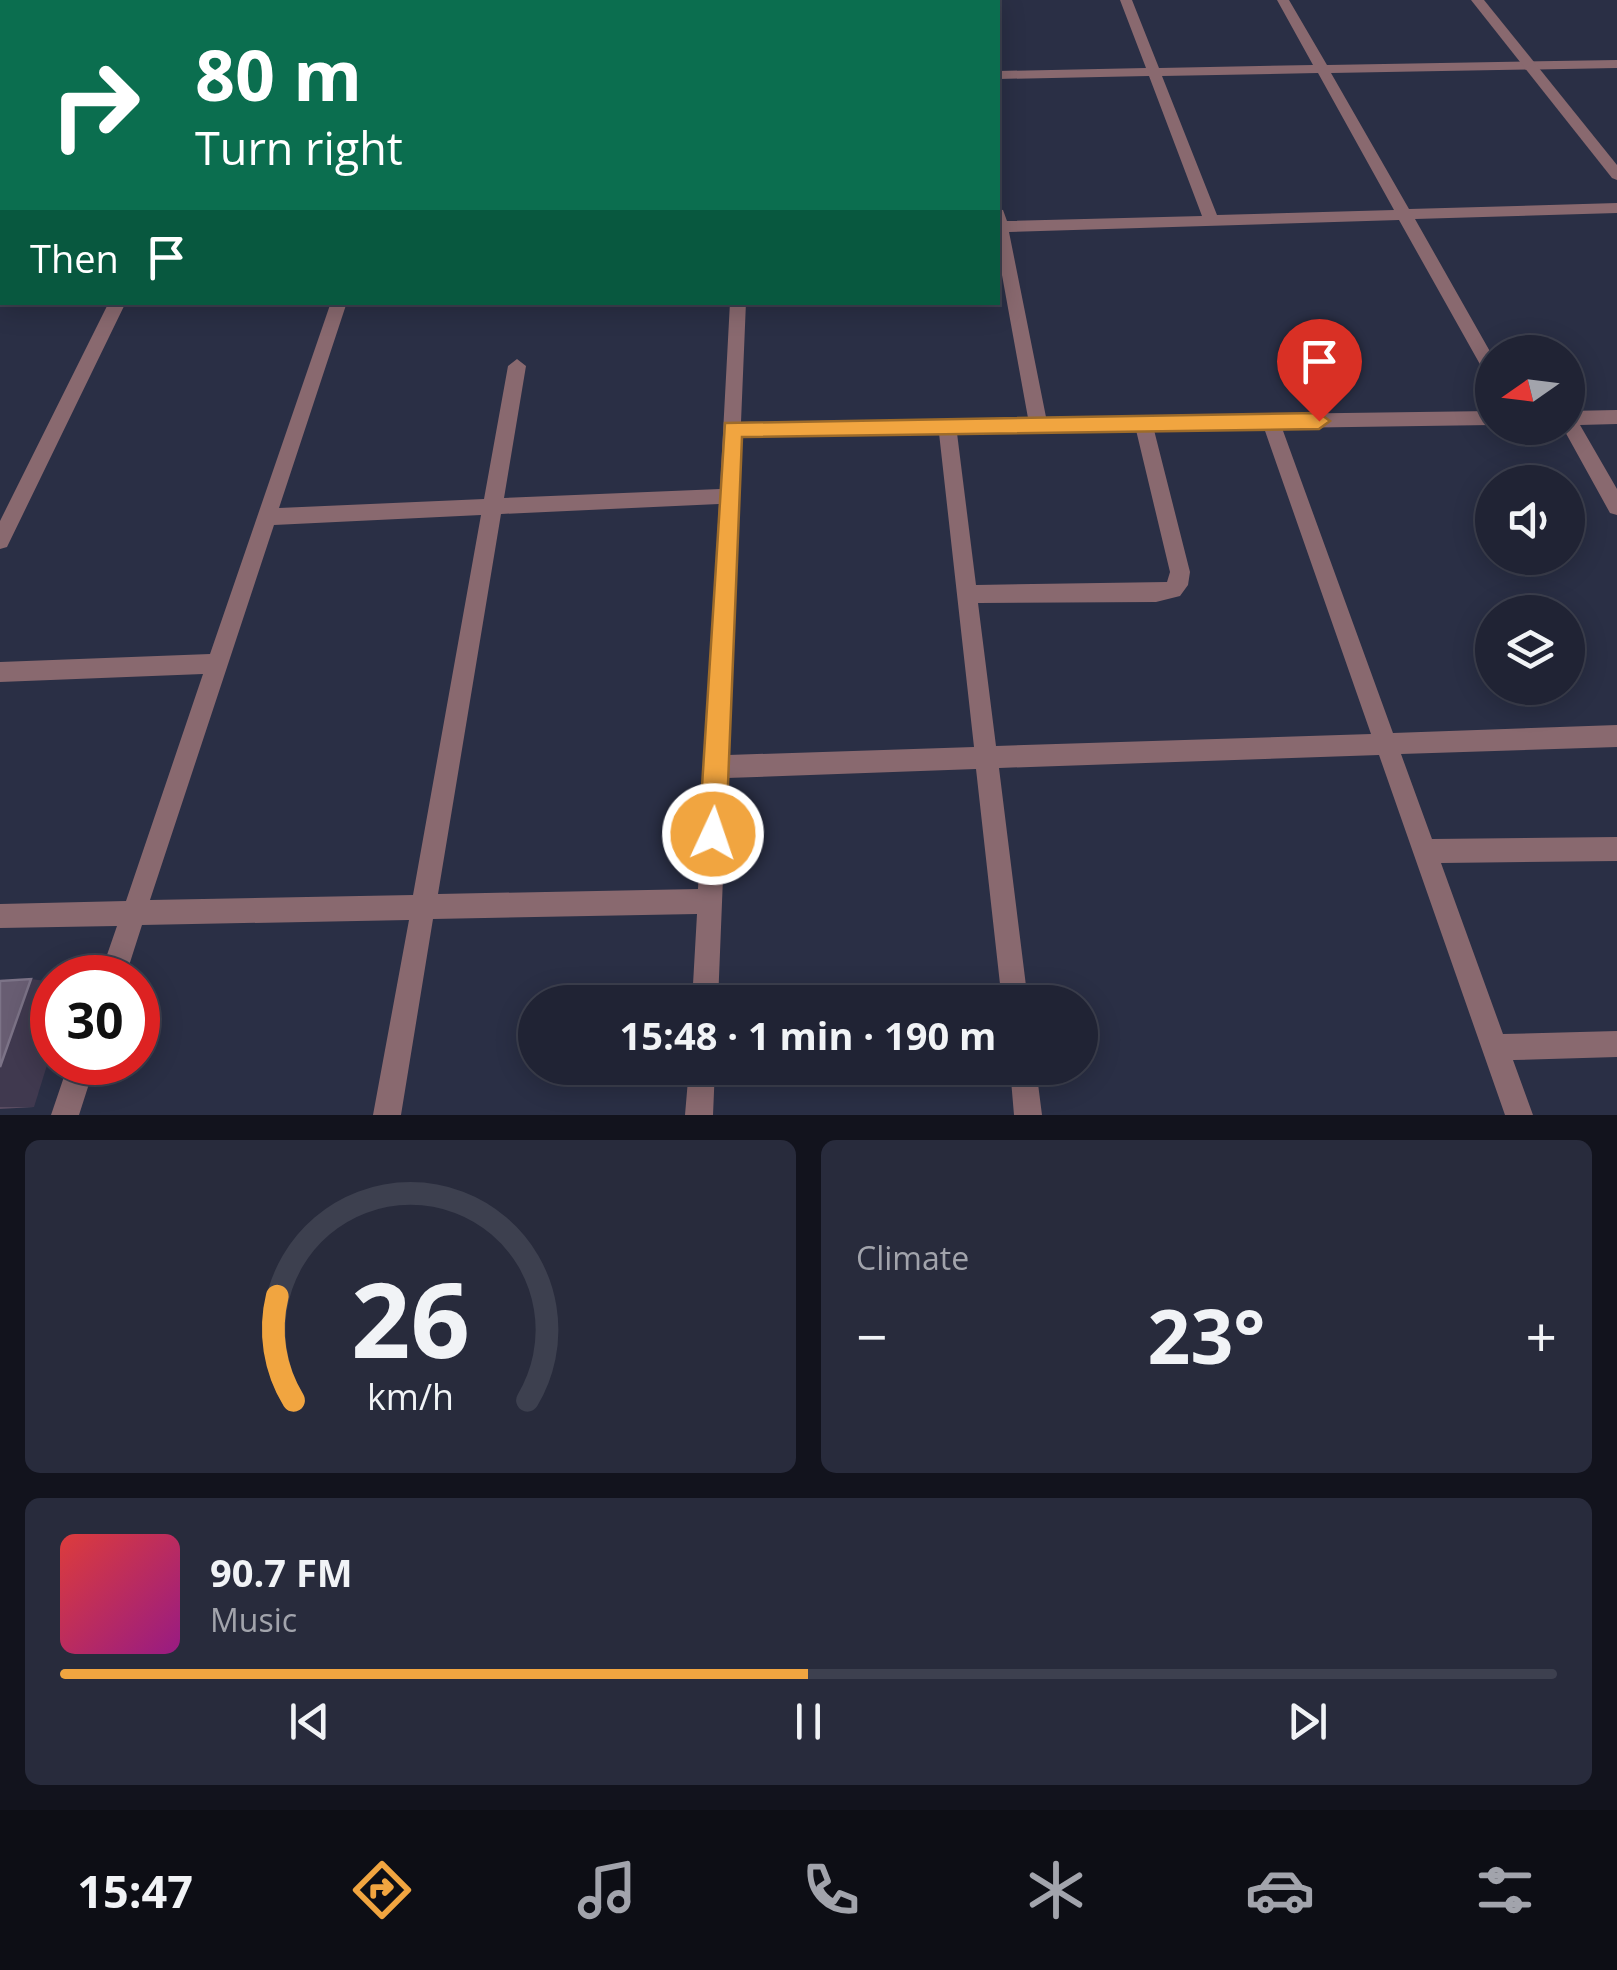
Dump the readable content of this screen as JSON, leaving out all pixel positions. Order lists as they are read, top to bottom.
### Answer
{
  "north": "left",
  "page": {
    "turn": ["80 m", "Turn right"],
    "then": "Then",
    "limit": "30",
    "trip": "15:48 · 1 min · 190 m",
    "tile": "Climate",
    "heat": ["−", "23°", "+"],
    "song": ["90.7 FM", "Music"],
    "tabs": "15:47",
    "gauge": ["26", "km/h"]
  }
}
